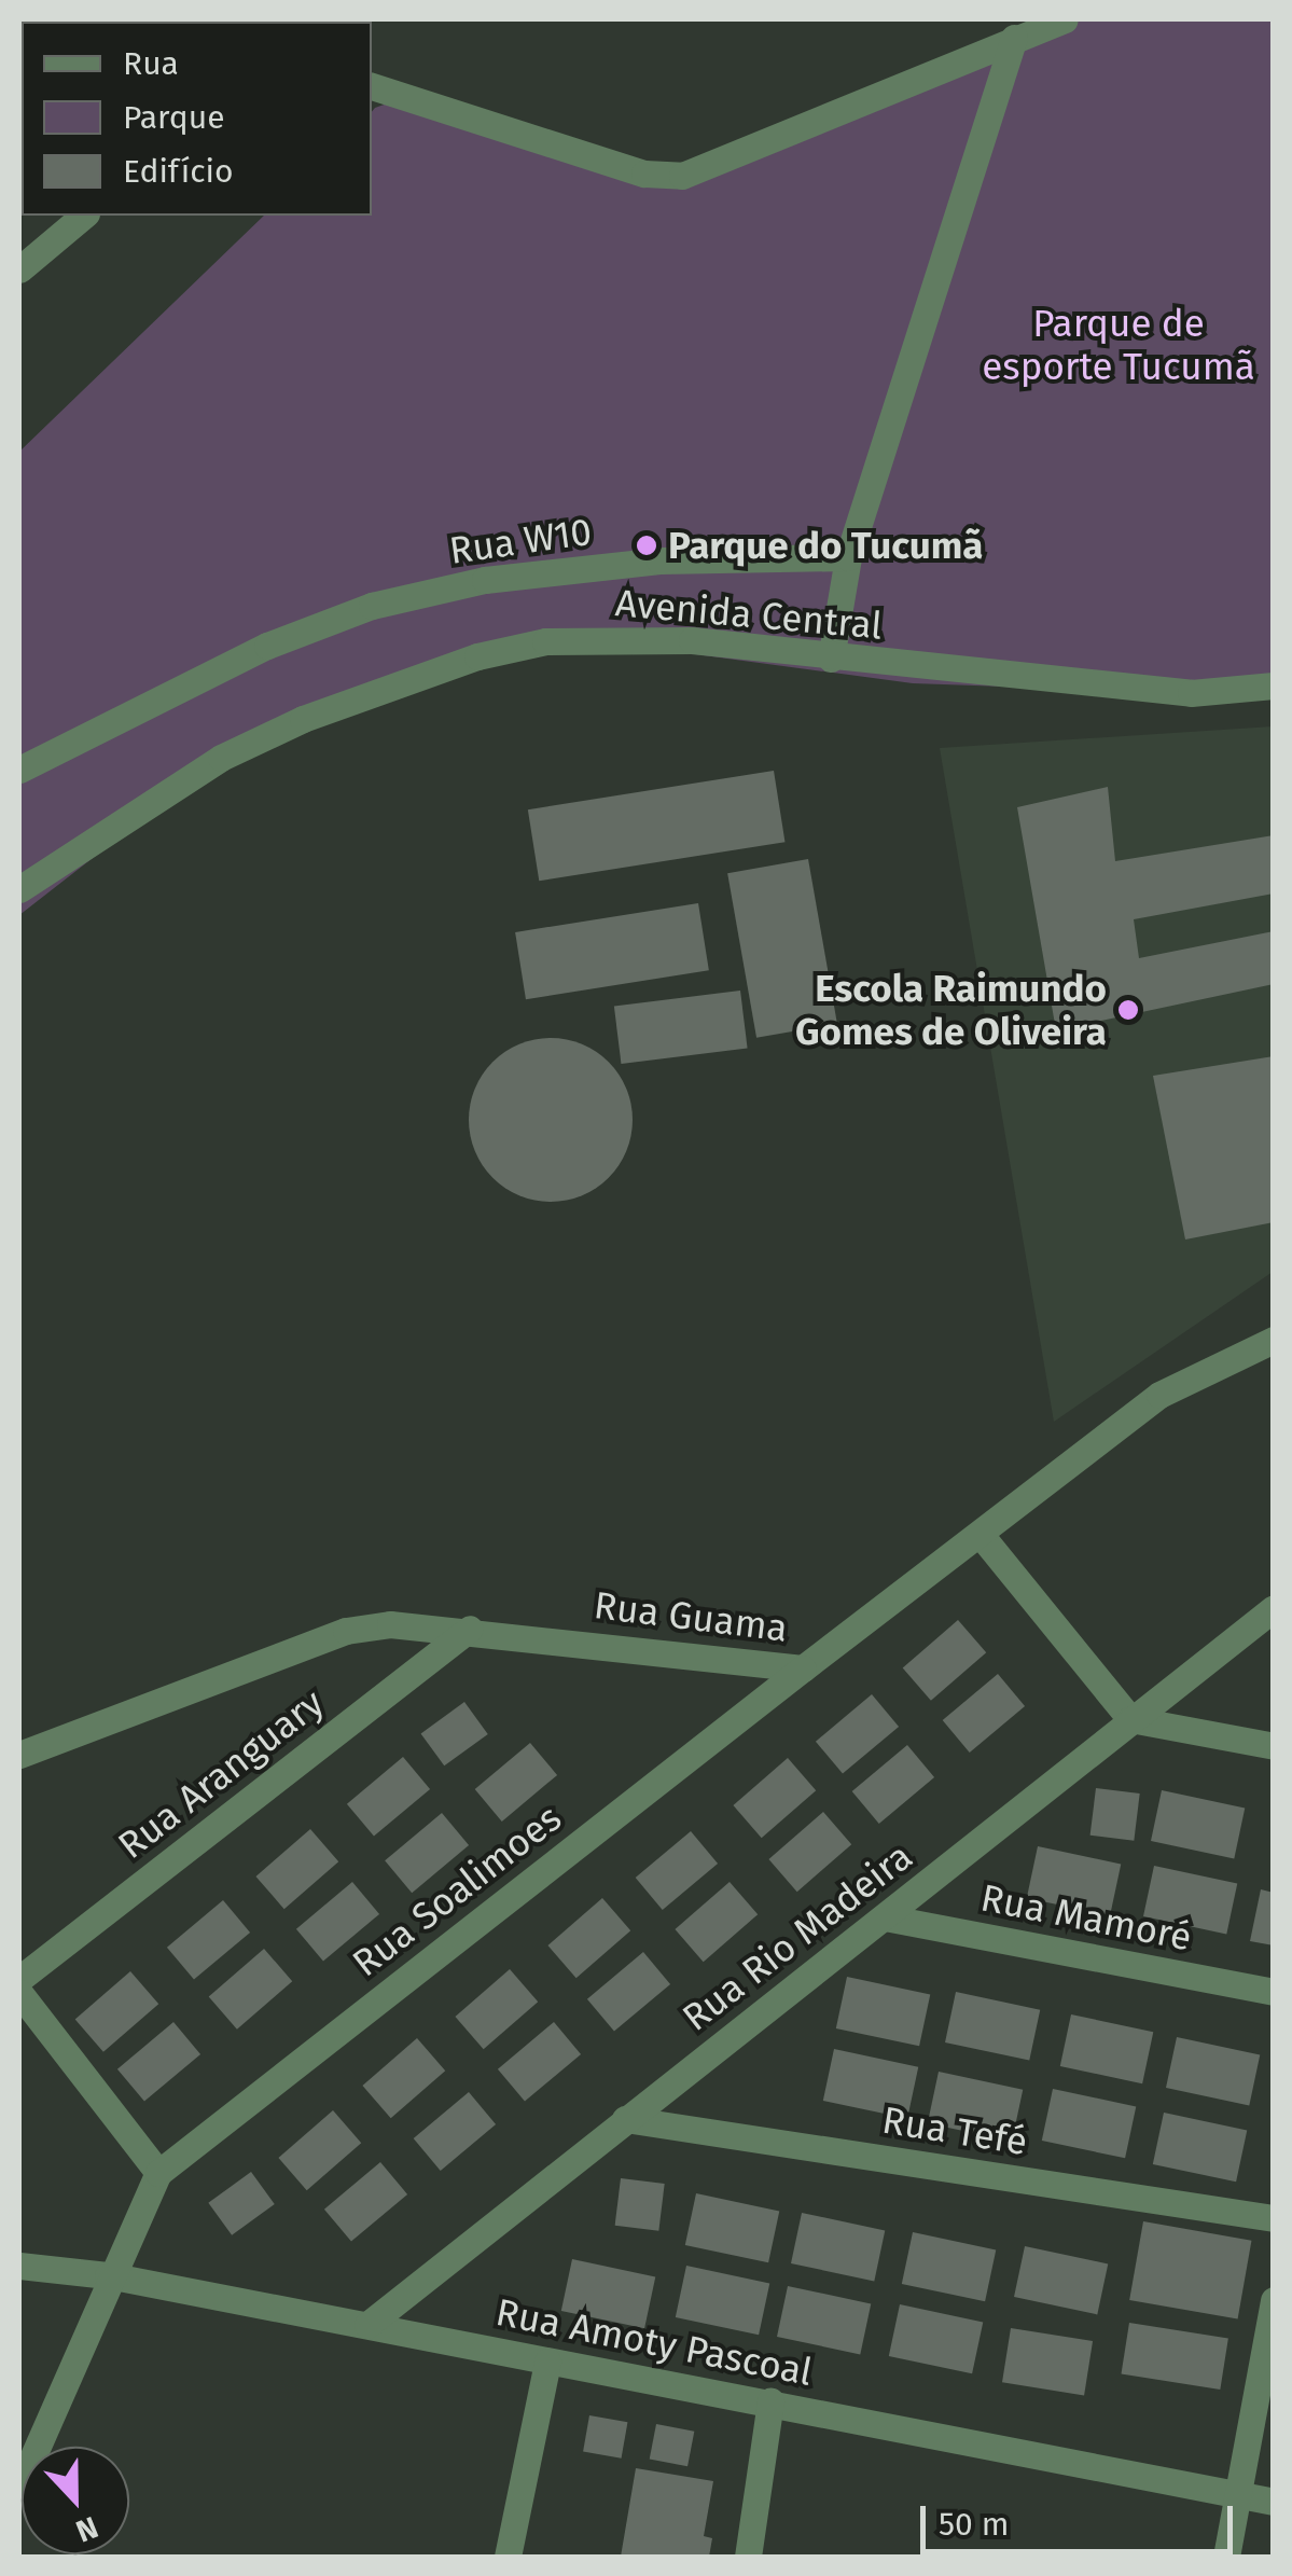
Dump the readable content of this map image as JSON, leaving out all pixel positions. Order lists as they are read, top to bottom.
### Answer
{
  "streets": {
    "street": [
      "Rua W10",
      "Avenida Central",
      "Rua Guama",
      "Rua Aranguary",
      "Rua Soalimoes",
      "Rua Mamoré",
      "Rua Rio Madeira",
      "Rua Tefé",
      "Rua Amoty Pascoal"
    ]
  },
  "crossings": [
    ["Rua Guama", "Rua Aranguary"],
    ["Rua Guama", "Rua Soalimoes"],
    ["Rua Mamoré", "Rua Rio Madeira"],
    ["Rua Rio Madeira", "Rua Tefé"],
    ["Rua Rio Madeira", "Rua Amoty Pascoal"]
  ],
  "parks": ["Parque de esporte Tucumã"],
  "places": ["Parque do Tucumã", "Escola Raimundo Gomes de Oliveira"],
  "legend": ["Rua", "Parque", "Edifício"],
  "scale_bar": "50 m",
  "north": "bottom"
}
